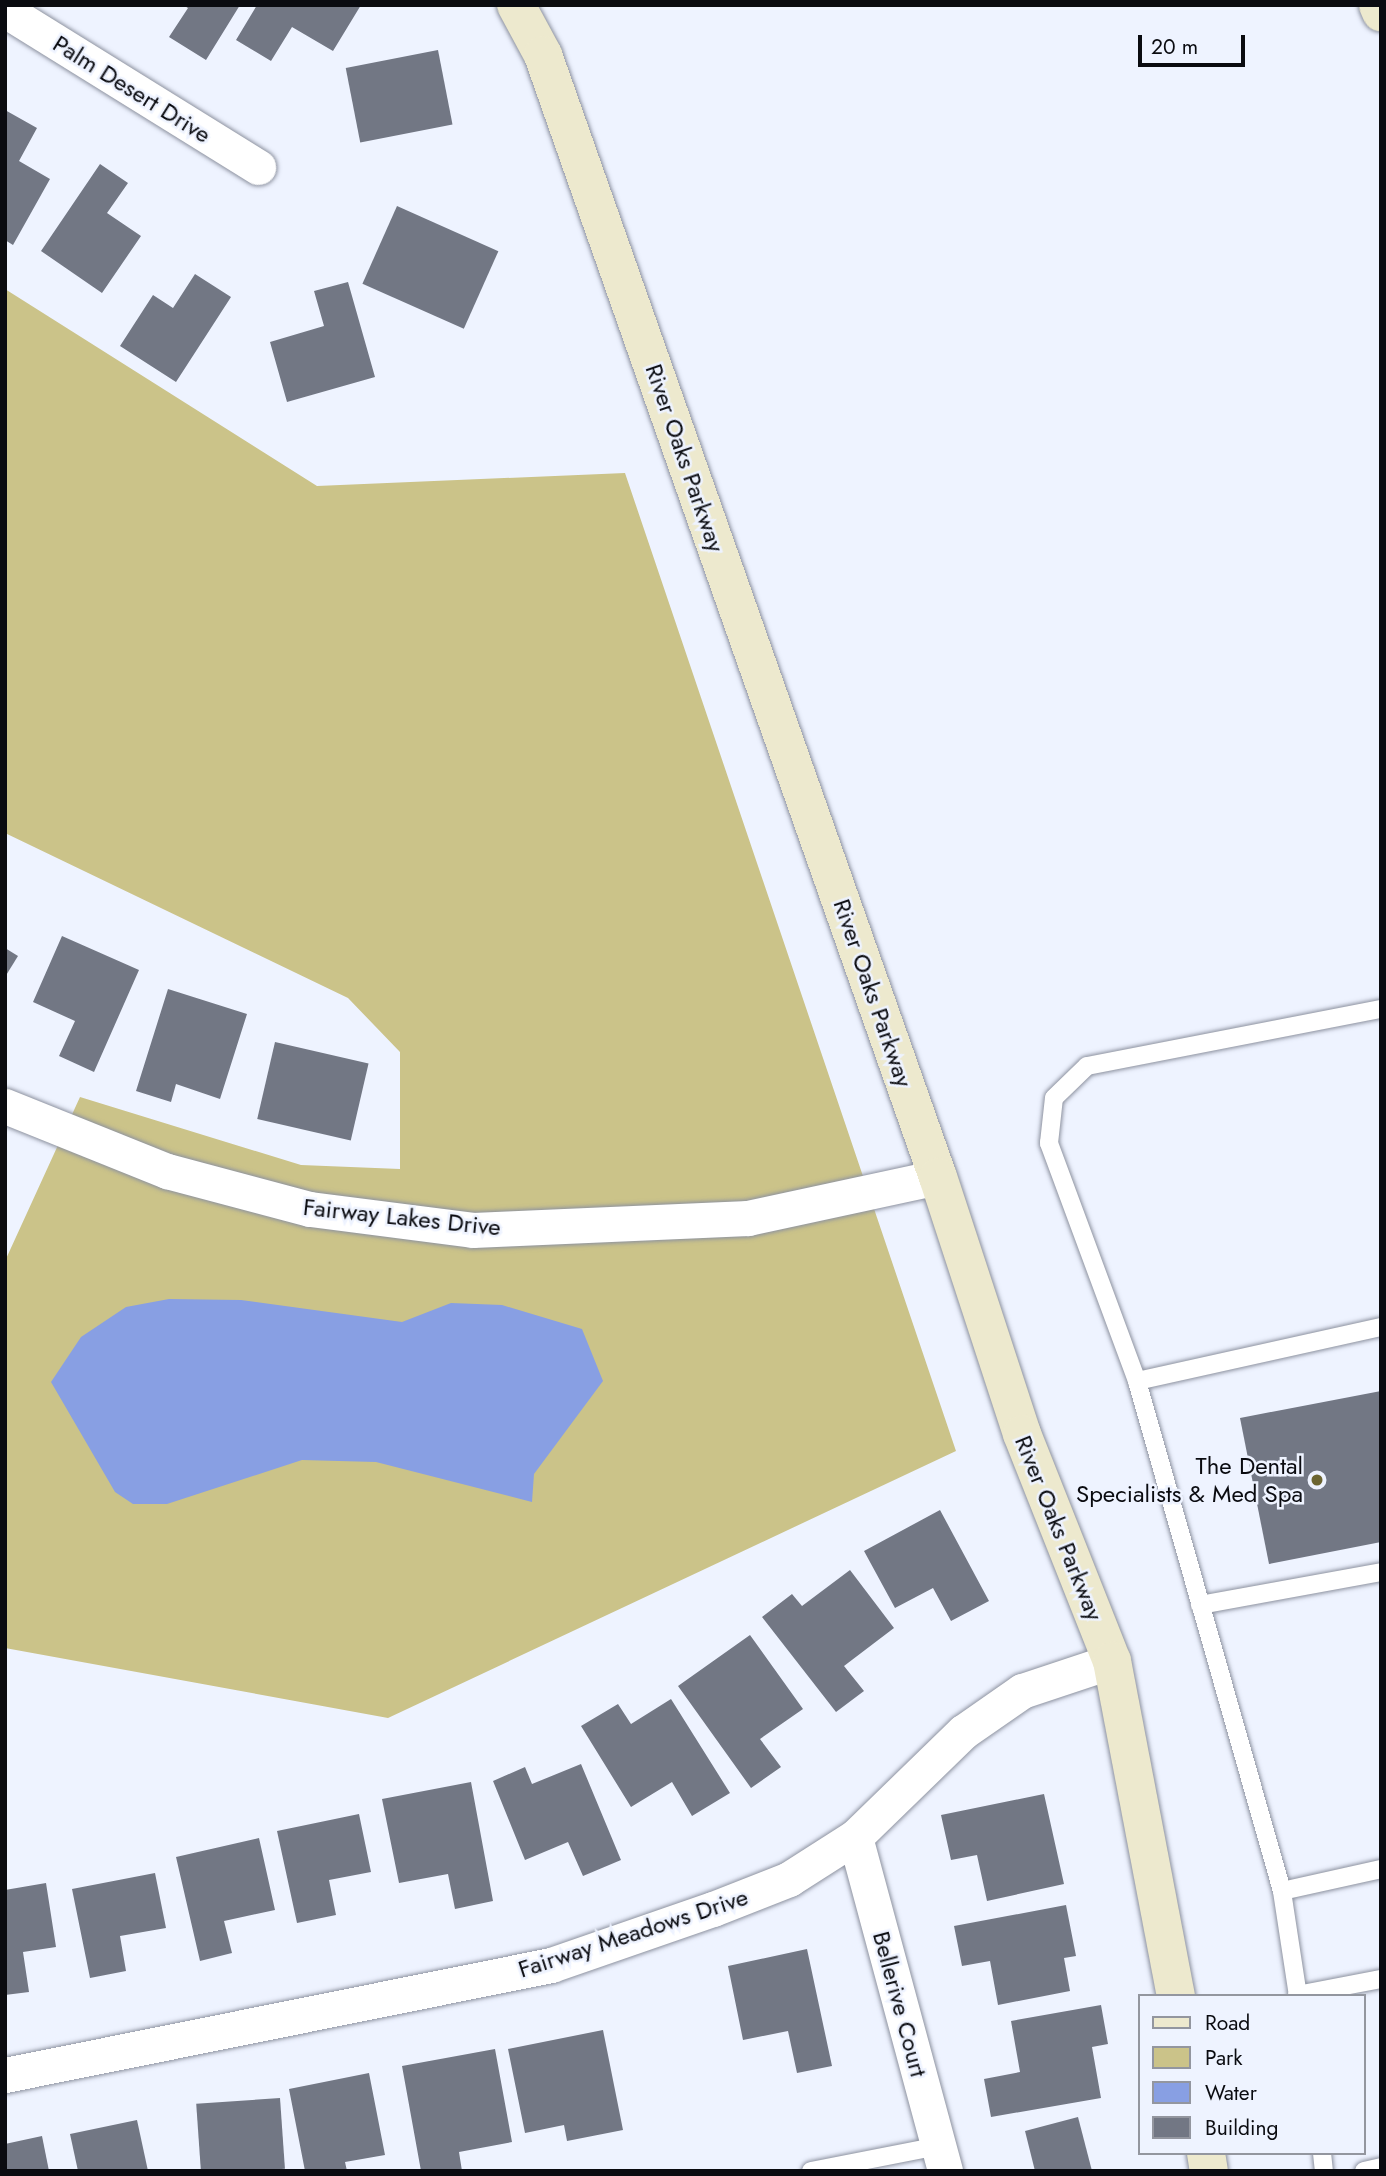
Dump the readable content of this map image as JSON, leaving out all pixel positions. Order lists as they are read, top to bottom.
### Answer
{
  "streets": {
    "street": [
      "Palm Desert Drive",
      "River Oaks Parkway",
      "Fairway Lakes Drive",
      "Fairway Meadows Drive",
      "Bellerive Court"
    ]
  },
  "crossings": [
    ["River Oaks Parkway", "Fairway Lakes Drive"],
    ["River Oaks Parkway", "Fairway Meadows Drive"],
    ["Fairway Meadows Drive", "Bellerive Court"]
  ],
  "places": ["The Dental Specialists & Med Spa"],
  "legend": [
    "Road",
    "Park",
    "Water",
    "Building"
  ],
  "scale_bar": "20 m"
}
